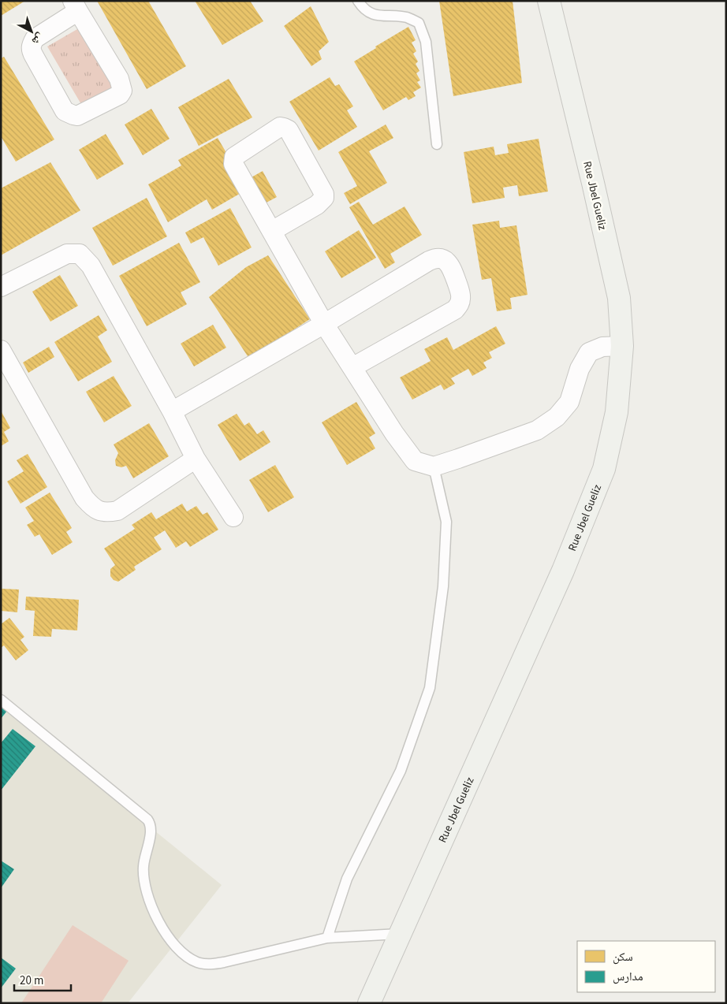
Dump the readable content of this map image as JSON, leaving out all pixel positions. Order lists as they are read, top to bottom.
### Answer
{
  "streets": {
    "street": ["Rue Jbel Gueliz"]
  },
  "legend": ["سكن", "مدارس"],
  "scale_bar": "20 m",
  "north": "bottom right"
}
